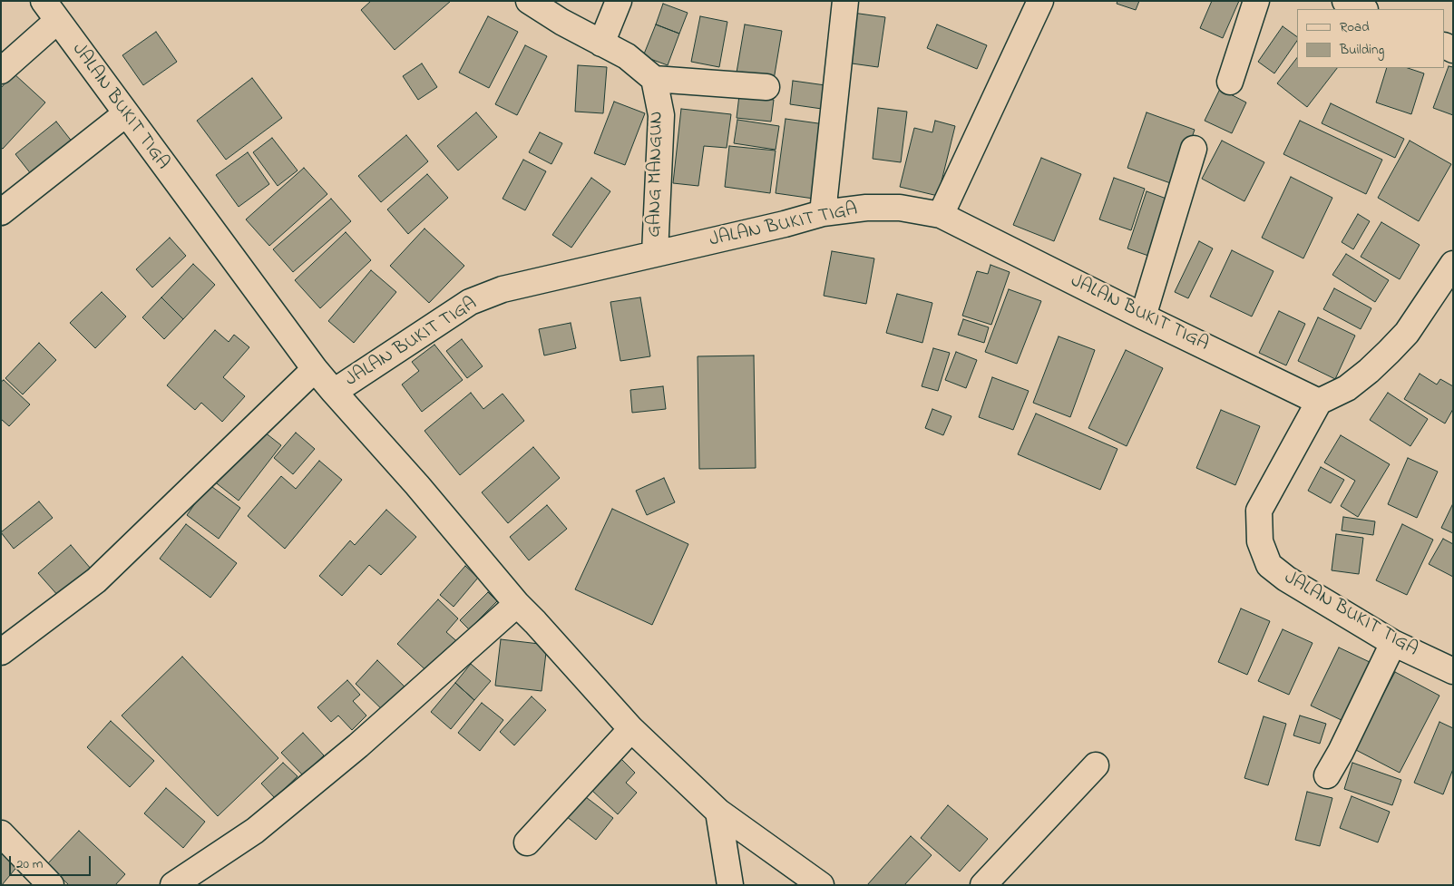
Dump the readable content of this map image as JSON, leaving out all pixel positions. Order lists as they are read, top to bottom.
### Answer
{
  "streets": {
    "street": ["JALAN BUKIT TIGA", "GANG MANGUN"]
  },
  "crossings": [
    ["JALAN BUKIT TIGA", "GANG MANGUN"]
  ],
  "legend": ["Road", "Building"],
  "scale_bar": "20 m"
}
